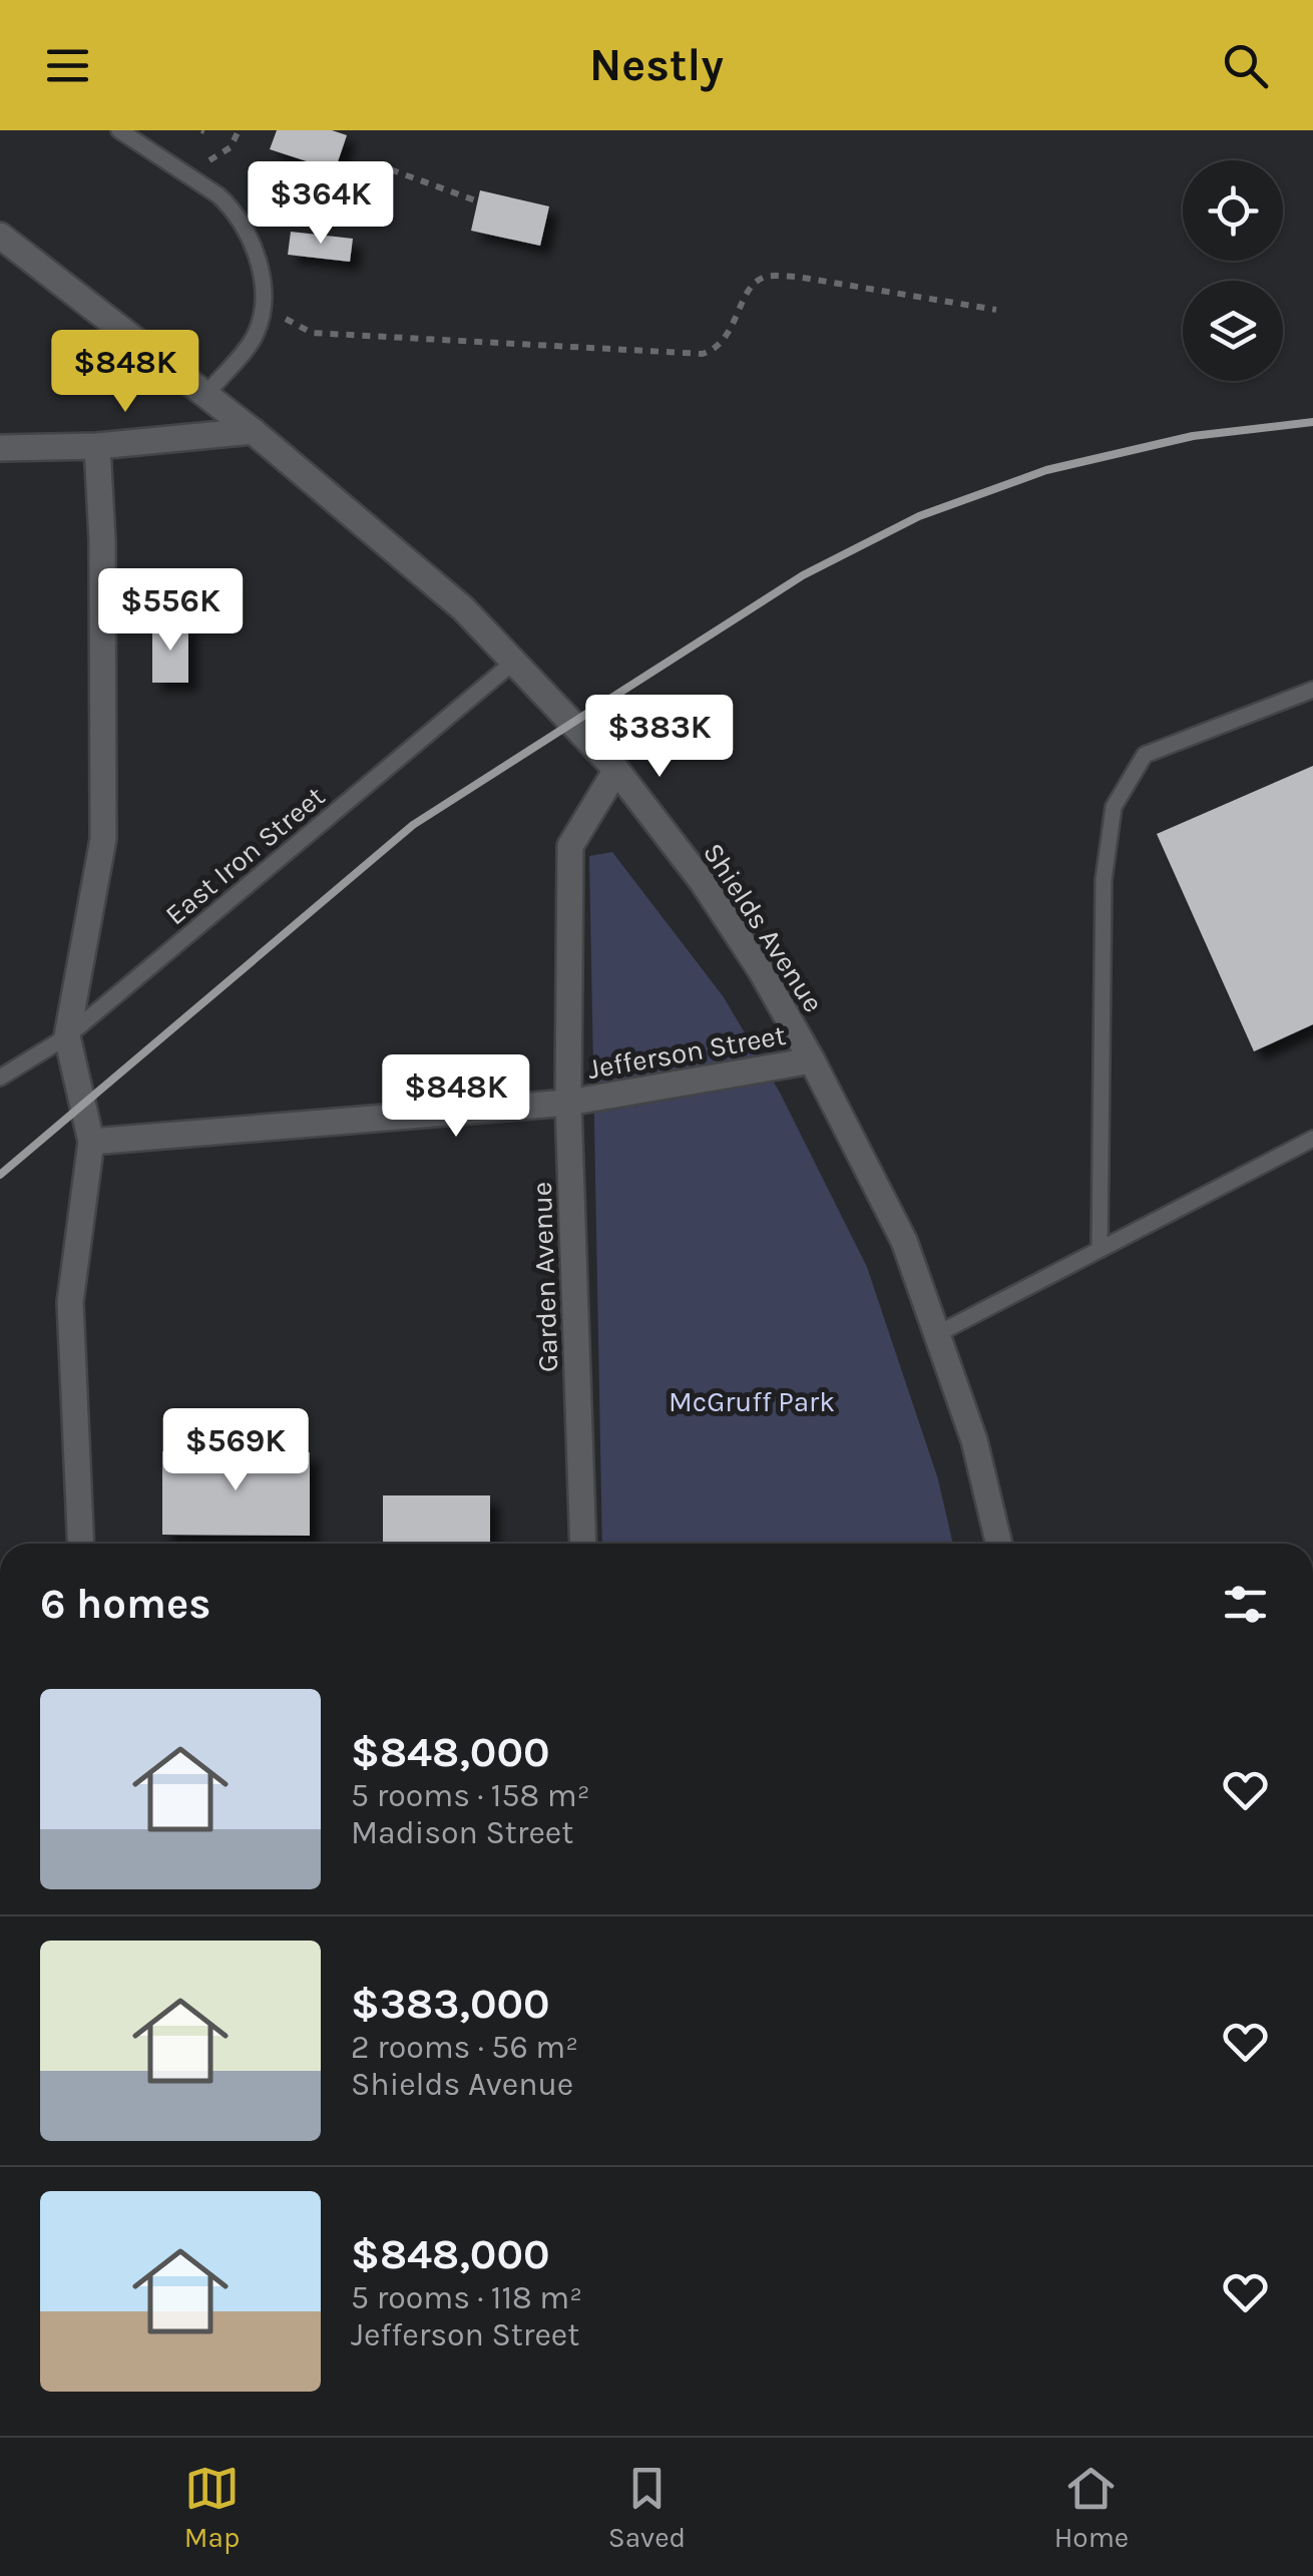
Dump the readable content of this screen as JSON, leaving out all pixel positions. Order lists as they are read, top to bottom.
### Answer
{
  "streets": {
    "street": ["Shields Avenue", "Jefferson Street", "Garden Avenue"],
    "lane": ["East Iron Street"]
  },
  "crossings": [
    ["East Iron Street", "Shields Avenue"],
    ["Shields Avenue", "Jefferson Street"],
    ["Shields Avenue", "Garden Avenue"],
    ["Jefferson Street", "Garden Avenue"]
  ],
  "parks": ["McGruff Park"],
  "page": {
    "header": "Nestly",
    "price": [
      "$364K",
      "$848K",
      "$556K",
      "$383K",
      "$848K",
      "$569K"
    ],
    "heading": "6 homes",
    "list": [
      {
        "name": "$848,000",
        "note": "5 rooms · 158 m² · Madison Street"
      },
      {
        "name": "$383,000",
        "note": "2 rooms · 56 m² · Shields Avenue"
      },
      {
        "name": "$848,000",
        "note": "5 rooms · 118 m² · Jefferson Street"
      }
    ],
    "tabs": ["Map", "Saved", "Home"]
  }
}
